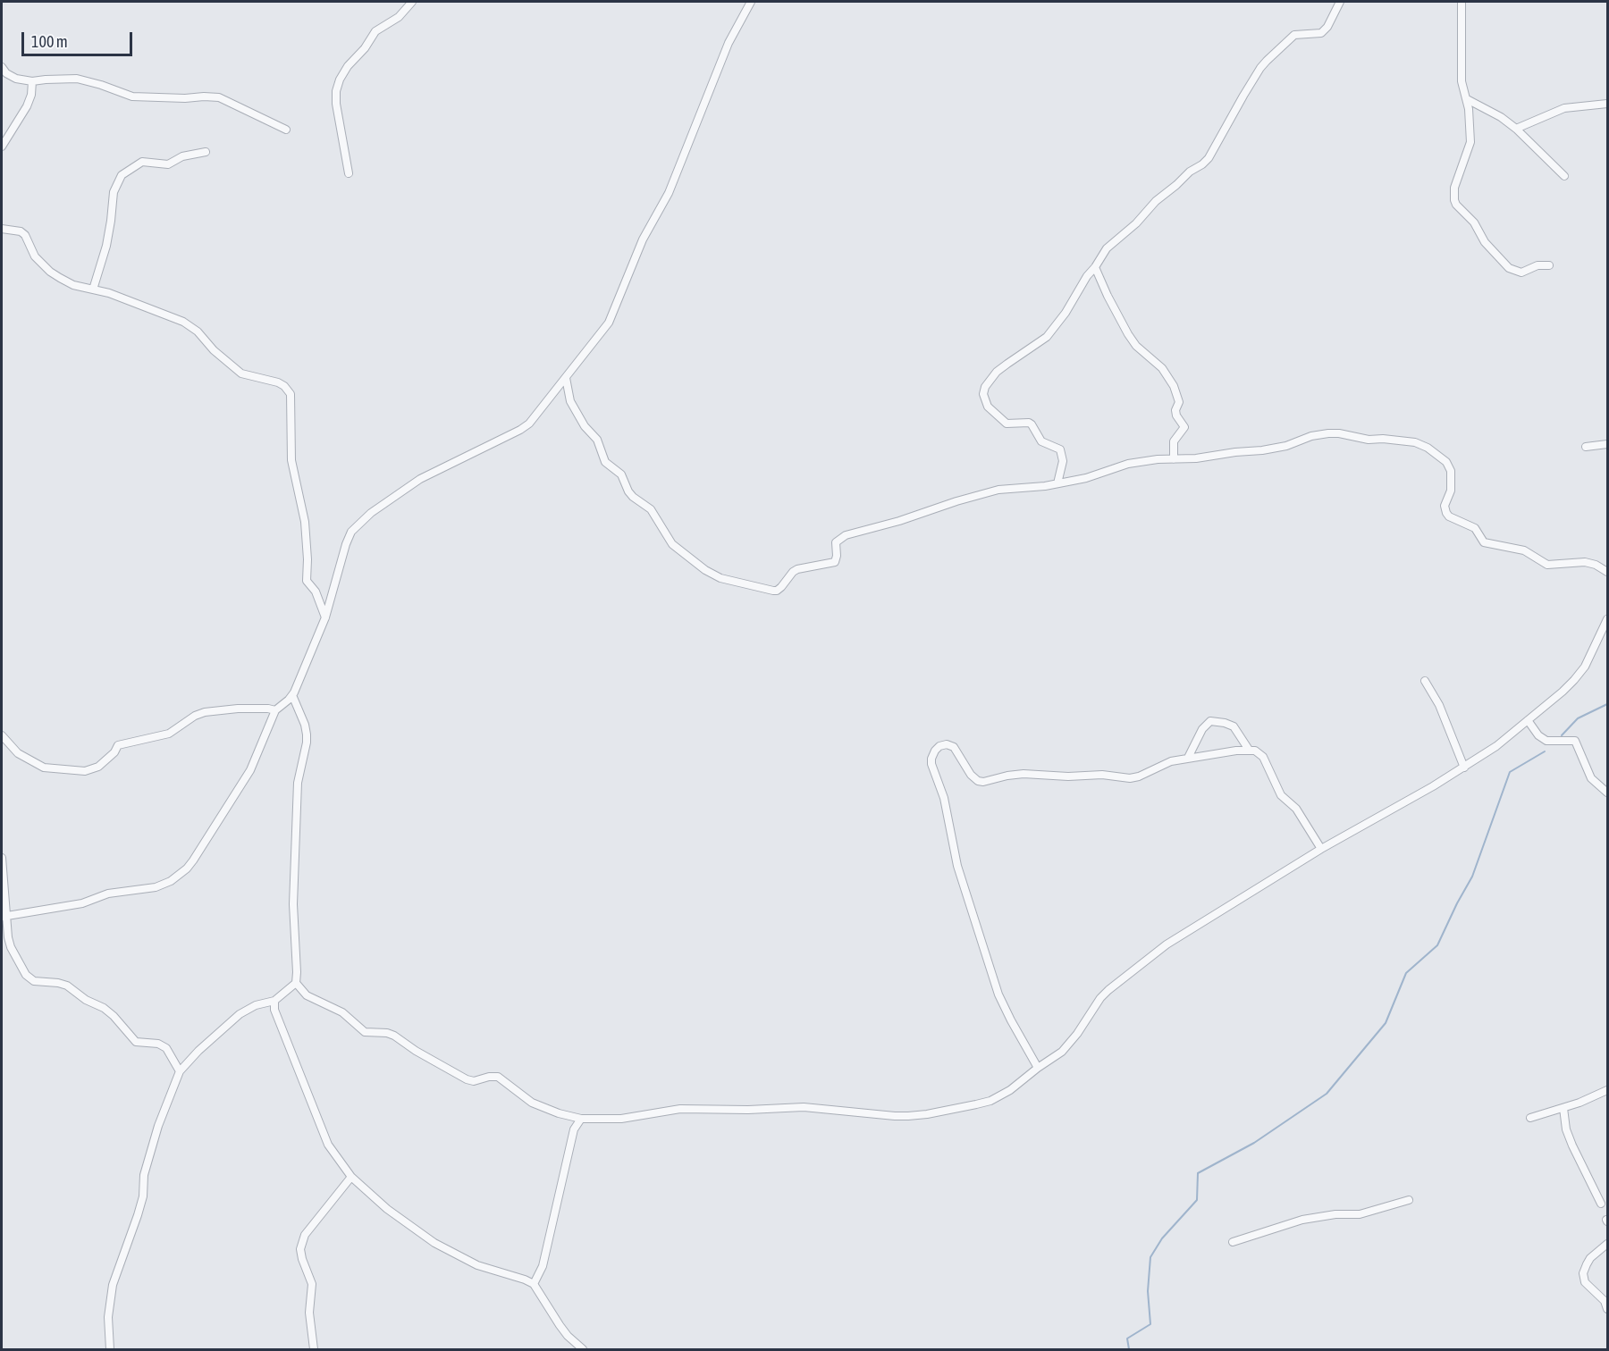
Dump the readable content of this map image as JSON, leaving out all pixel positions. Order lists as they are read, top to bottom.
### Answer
{
  "scale_bar": "100 m"
}
